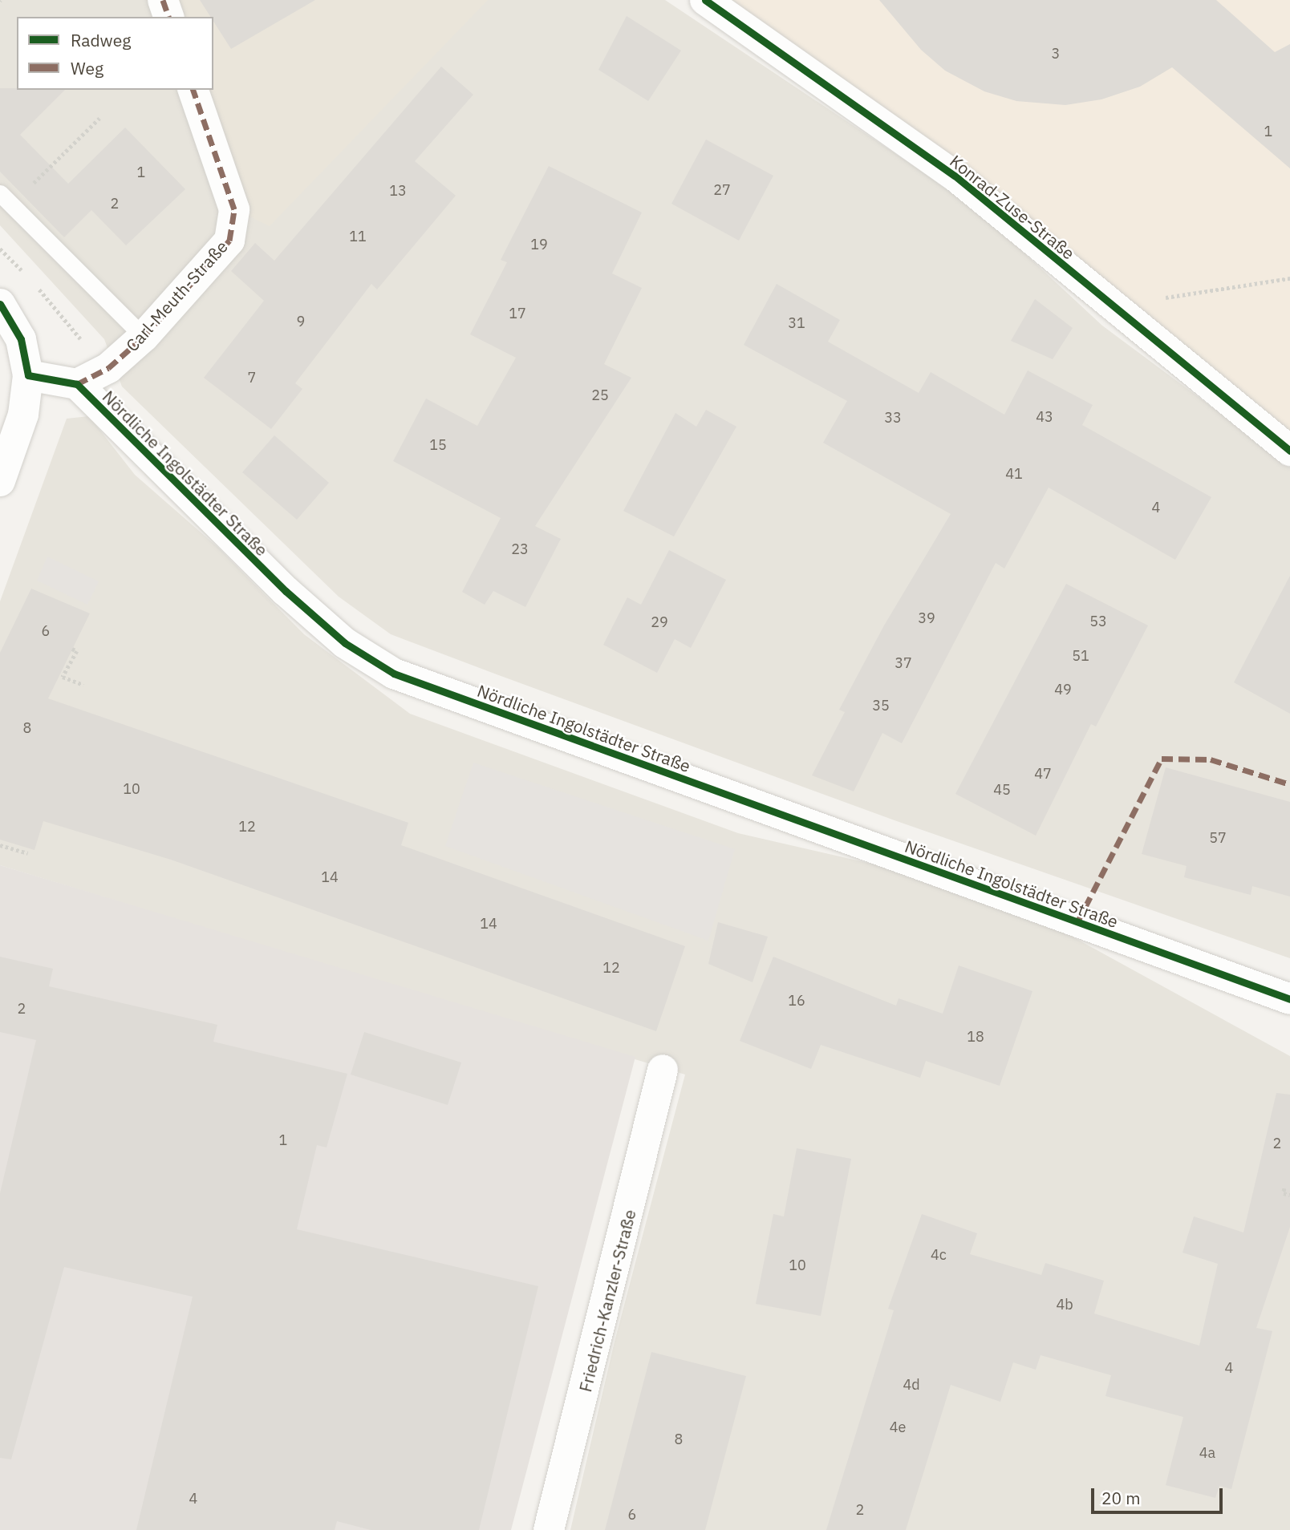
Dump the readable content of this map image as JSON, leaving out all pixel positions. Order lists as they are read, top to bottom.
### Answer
{
  "streets": {
    "street": [
      "Konrad-Zuse-Straße",
      "Carl-Meuth-Straße",
      "Nördliche Ingolstädter Straße",
      "Friedrich-Kanzler-Straße"
    ]
  },
  "crossings": [
    ["Carl-Meuth-Straße", "Nördliche Ingolstädter Straße"]
  ],
  "house_numbers": [
    "3",
    "1",
    "1",
    "27",
    "13",
    "2",
    "11",
    "19",
    "17",
    "9",
    "31",
    "7",
    "25",
    "43",
    "33",
    "15",
    "41",
    "4",
    "23",
    "39",
    "53",
    "29",
    "6",
    "51",
    "37",
    "49",
    "35",
    "8",
    "47",
    "10",
    "45",
    "12",
    "57",
    "14",
    "14",
    "12",
    "16",
    "2",
    "18",
    "1",
    "2",
    "4c",
    "10",
    "4b",
    "4",
    "4d",
    "4e",
    "8",
    "4a",
    "4",
    "2",
    "6"
  ],
  "legend": ["Radweg", "Weg"],
  "scale_bar": "20 m"
}
